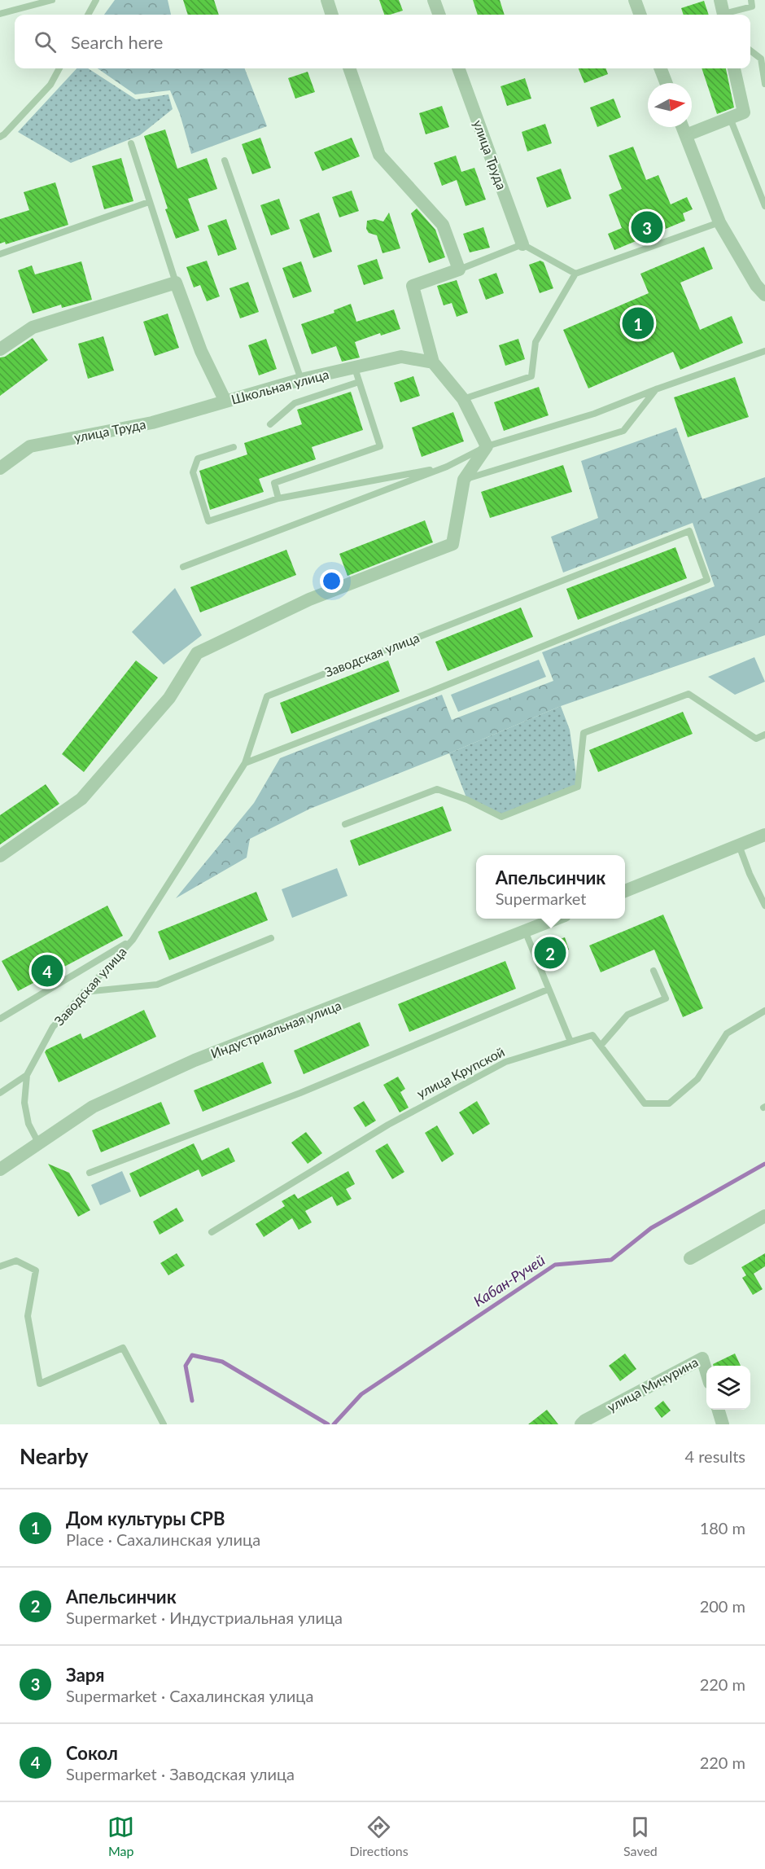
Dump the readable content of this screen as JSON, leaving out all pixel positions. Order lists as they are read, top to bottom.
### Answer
{
  "streets": {
    "street": [
      "улица Труда",
      "Школьная улица",
      "Индустриальная улица",
      "улица Мичурина"
    ],
    "lane": ["Заводская улица", "улица Крупской"]
  },
  "crossings": [
    ["улица Труда", "Школьная улица"],
    ["Заводская улица", "Индустриальная улица"]
  ],
  "water": ["Кабан-Ручей"],
  "north": "right",
  "page": {
    "search": "Search here",
    "pins": [
      "3",
      "1",
      "2",
      "4"
    ],
    "popup": ["Апельсинчик", "Supermarket"],
    "heading": ["Nearby", "4 results"],
    "list": [
      {
        "mark": "1",
        "name": "Дом культуры СРВ",
        "note": "Place · Сахалинская улица",
        "value": "180 m"
      },
      {
        "mark": "2",
        "name": "Апельсинчик",
        "note": "Supermarket · Индустриальная улица",
        "value": "200 m"
      },
      {
        "mark": "3",
        "name": "Заря",
        "note": "Supermarket · Сахалинская улица",
        "value": "220 m"
      },
      {
        "mark": "4",
        "name": "Сокол",
        "note": "Supermarket · Заводская улица",
        "value": "220 m"
      }
    ],
    "nav": ["Map", "Directions", "Saved"]
  }
}
